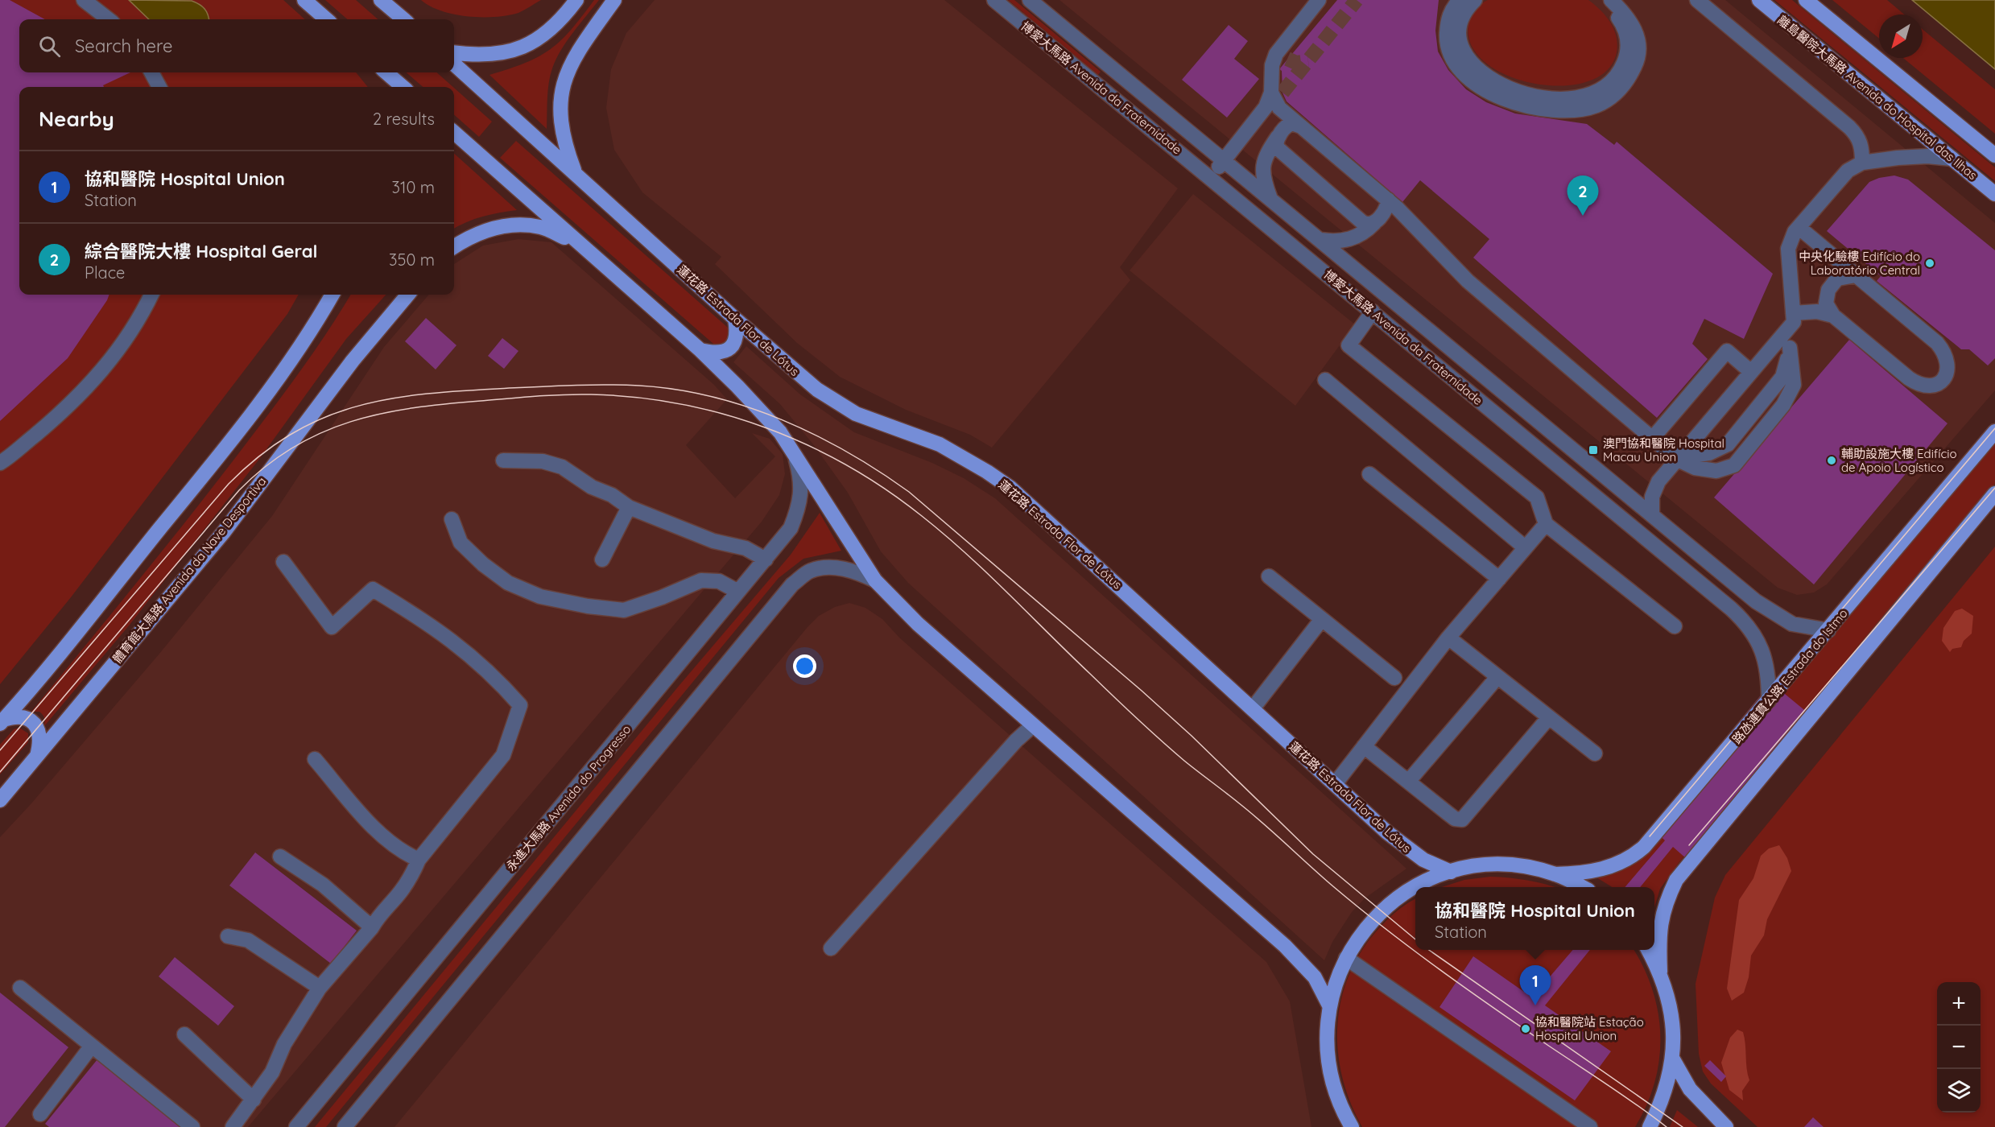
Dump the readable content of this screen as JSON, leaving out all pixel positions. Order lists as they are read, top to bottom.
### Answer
{
  "streets": {
    "main road": [
      "離島醫院大馬路 Avenida do Hospital das Ilhas",
      "蓮花路 Estrada Flor de Lótus",
      "體育館大馬路 Avenida da Nave Desportiva",
      "路氹連貫公路 Estrada do Istmo"
    ],
    "street": ["博愛大馬路 Avenida da Fraternidade", "永進大馬路 Avenida do Progresso"]
  },
  "crossings": [
    ["博愛大馬路 Avenida da Fraternidade", "路氹連貫公路 Estrada do Istmo"]
  ],
  "places": {
    "other": ["中央化驗樓 Edifício do Laboratório Central", "輔助設施大樓 Edifício de Apoio Logístico", "協和醫院站 Estação Hospital Union"],
    "transit": ["澳門協和醫院 Hospital Macau Union"]
  },
  "north": "bottom left",
  "page": {
    "search": "Search here",
    "heading": ["Nearby", "2 results"],
    "list": [
      {
        "mark": "1",
        "name": "協和醫院 Hospital Union",
        "note": "Station",
        "value": "310 m"
      },
      {
        "mark": "2",
        "name": "綜合醫院大樓 Hospital Geral",
        "note": "Place",
        "value": "350 m"
      }
    ],
    "pins": ["2", "1"],
    "popup": ["協和醫院 Hospital Union", "Station"],
    "map_buttons": ["+", "−"]
  }
}
